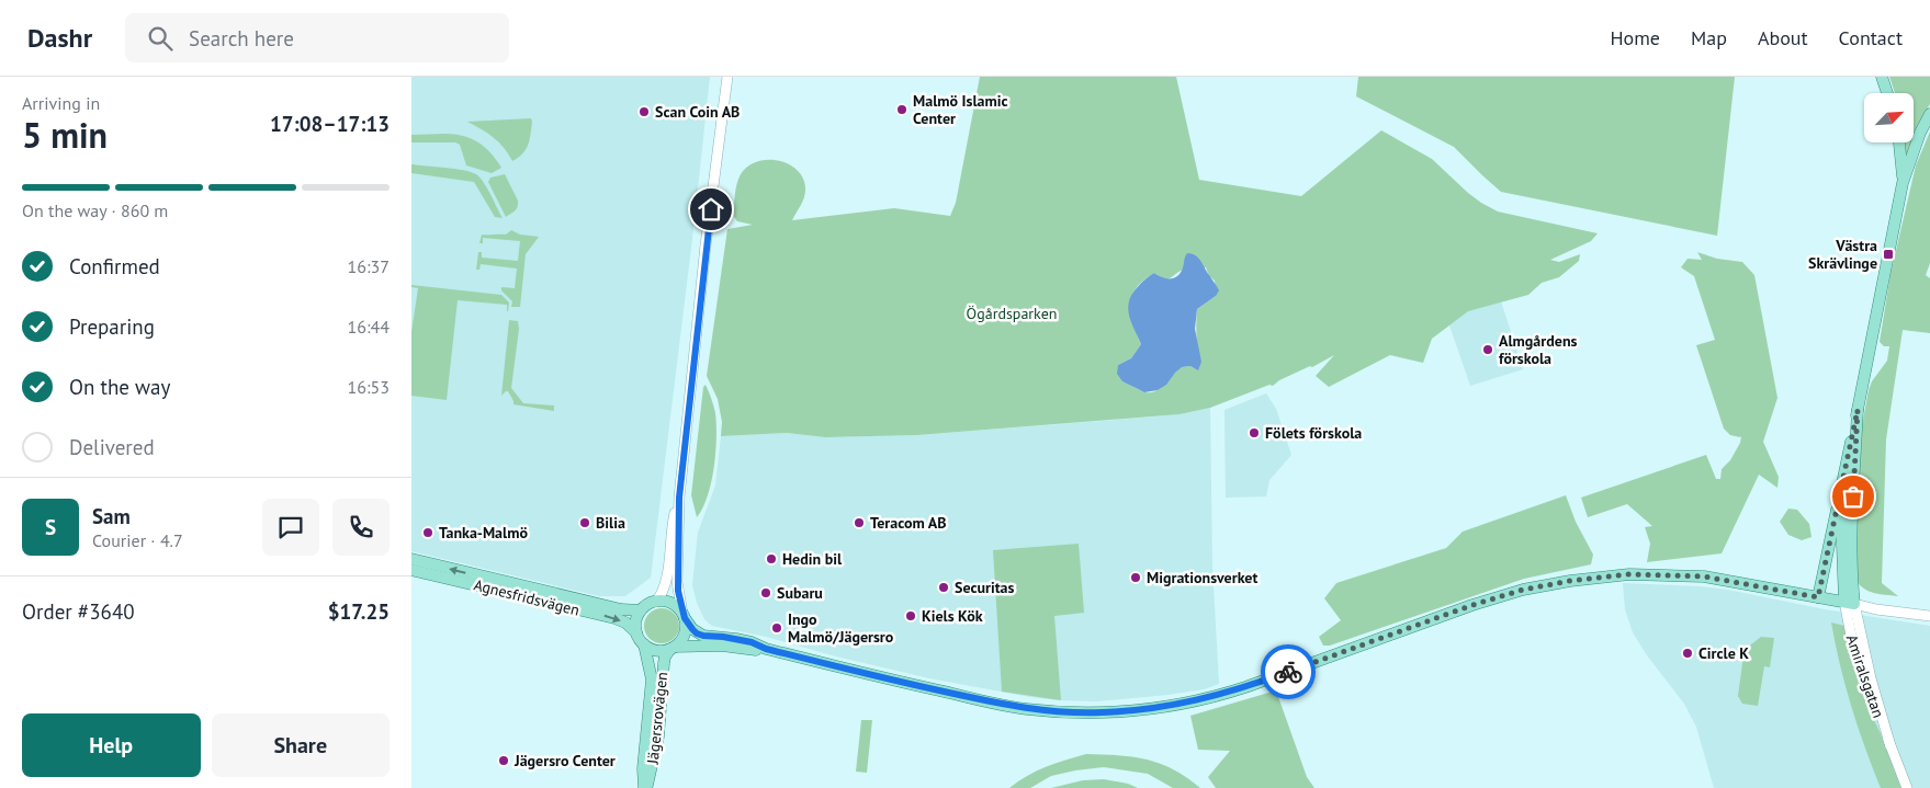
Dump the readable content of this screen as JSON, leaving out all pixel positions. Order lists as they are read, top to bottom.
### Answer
{
  "streets": {
    "main road": ["Agnesfridsvägen", "Amiralsgatan", "Jägersrovägen"]
  },
  "crossings": [
    ["Agnesfridsvägen", "Jägersrovägen"]
  ],
  "parks": ["Ögårdsparken"],
  "places": {
    "other": [
      "Malmö Islamic Center",
      "Scan Coin AB",
      "Almgårdens förskola",
      "Fölets förskola",
      "Bilia",
      "Teracom AB",
      "Tanka-Malmö",
      "Hedin bil",
      "Migrationsverket",
      "Securitas",
      "Subaru",
      "Kiels Kök",
      "Ingo Malmö/Jägersro",
      "Circle K",
      "Jägersro Center"
    ],
    "transit": ["Västra Skrävlinge"]
  },
  "north": "top right",
  "page": {
    "header": "Dashr",
    "search": "Search here",
    "nav": [
      "Home",
      "Map",
      "About",
      "Contact"
    ],
    "heading": ["5 min", "Arriving in", "17:08–17:13"],
    "panel": [
      "Sam",
      "Courier · 4.7",
      "Order #3640",
      "$17.25"
    ],
    "bar": "On the way · 860 m",
    "list": [
      ["Confirmed", "16:37"],
      ["Preparing", "16:44"],
      ["On the way", "16:53"],
      "Delivered"
    ],
    "round": "S",
    "buttons": ["Help", "Share"]
  }
}
